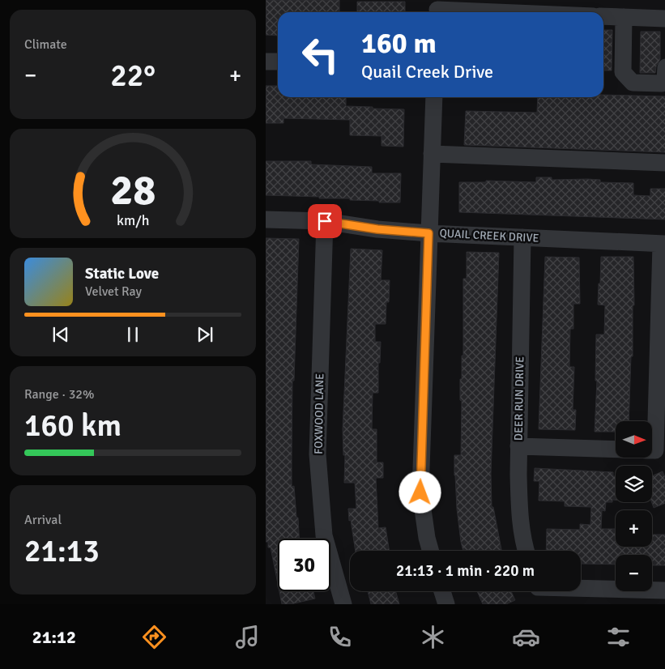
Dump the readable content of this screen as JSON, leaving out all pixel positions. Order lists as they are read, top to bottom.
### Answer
{
  "streets": {
    "street": ["QUAIL CREEK DRIVE", "DEER RUN DRIVE", "FOXWOOD LANE"]
  },
  "crossings": [
    ["QUAIL CREEK DRIVE", "DEER RUN DRIVE"],
    ["QUAIL CREEK DRIVE", "FOXWOOD LANE"]
  ],
  "north": "right",
  "page": {
    "tile": [
      "Climate",
      ["Range · 32%", "160 km"],
      ["Arrival", "21:13"]
    ],
    "turn": ["160 m", "Quail Creek Drive"],
    "heat": ["−", "22°", "+"],
    "song": ["Static Love", "Velvet Ray"],
    "map_buttons": ["+", "−"],
    "limit": "30",
    "trip": "21:13 · 1 min · 220 m",
    "tabs": "21:12",
    "gauge": ["28", "km/h"]
  }
}
